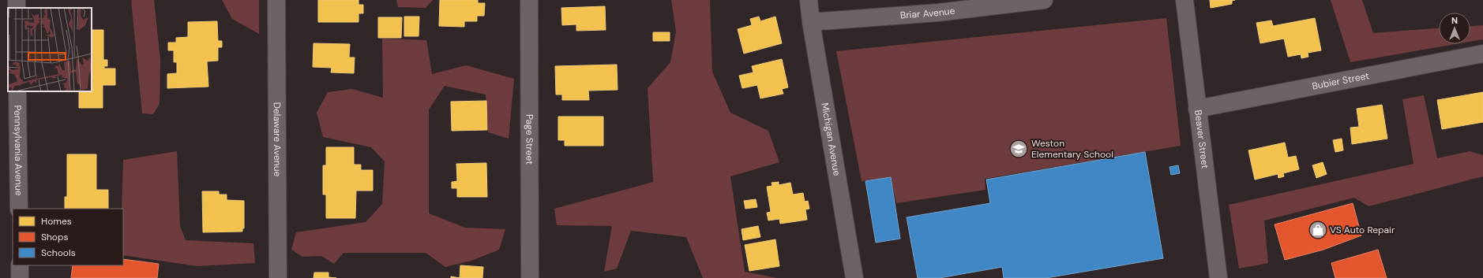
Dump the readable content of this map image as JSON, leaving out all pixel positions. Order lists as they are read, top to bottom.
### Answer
{
  "streets": {
    "street": [
      "Briar Avenue",
      "Bubier Street",
      "Delaware Avenue",
      "Page Street",
      "Michigan Avenue",
      "Beaver Street",
      "Pennsylvania Avenue"
    ]
  },
  "crossings": [
    ["Briar Avenue", "Michigan Avenue"],
    ["Bubier Street", "Beaver Street"]
  ],
  "places": {
    "school or university": ["Weston Elementary School"],
    "shop": ["VS Auto Repair"]
  },
  "legend": ["Homes", "Shops", "Schools"],
  "north": "top"
}
